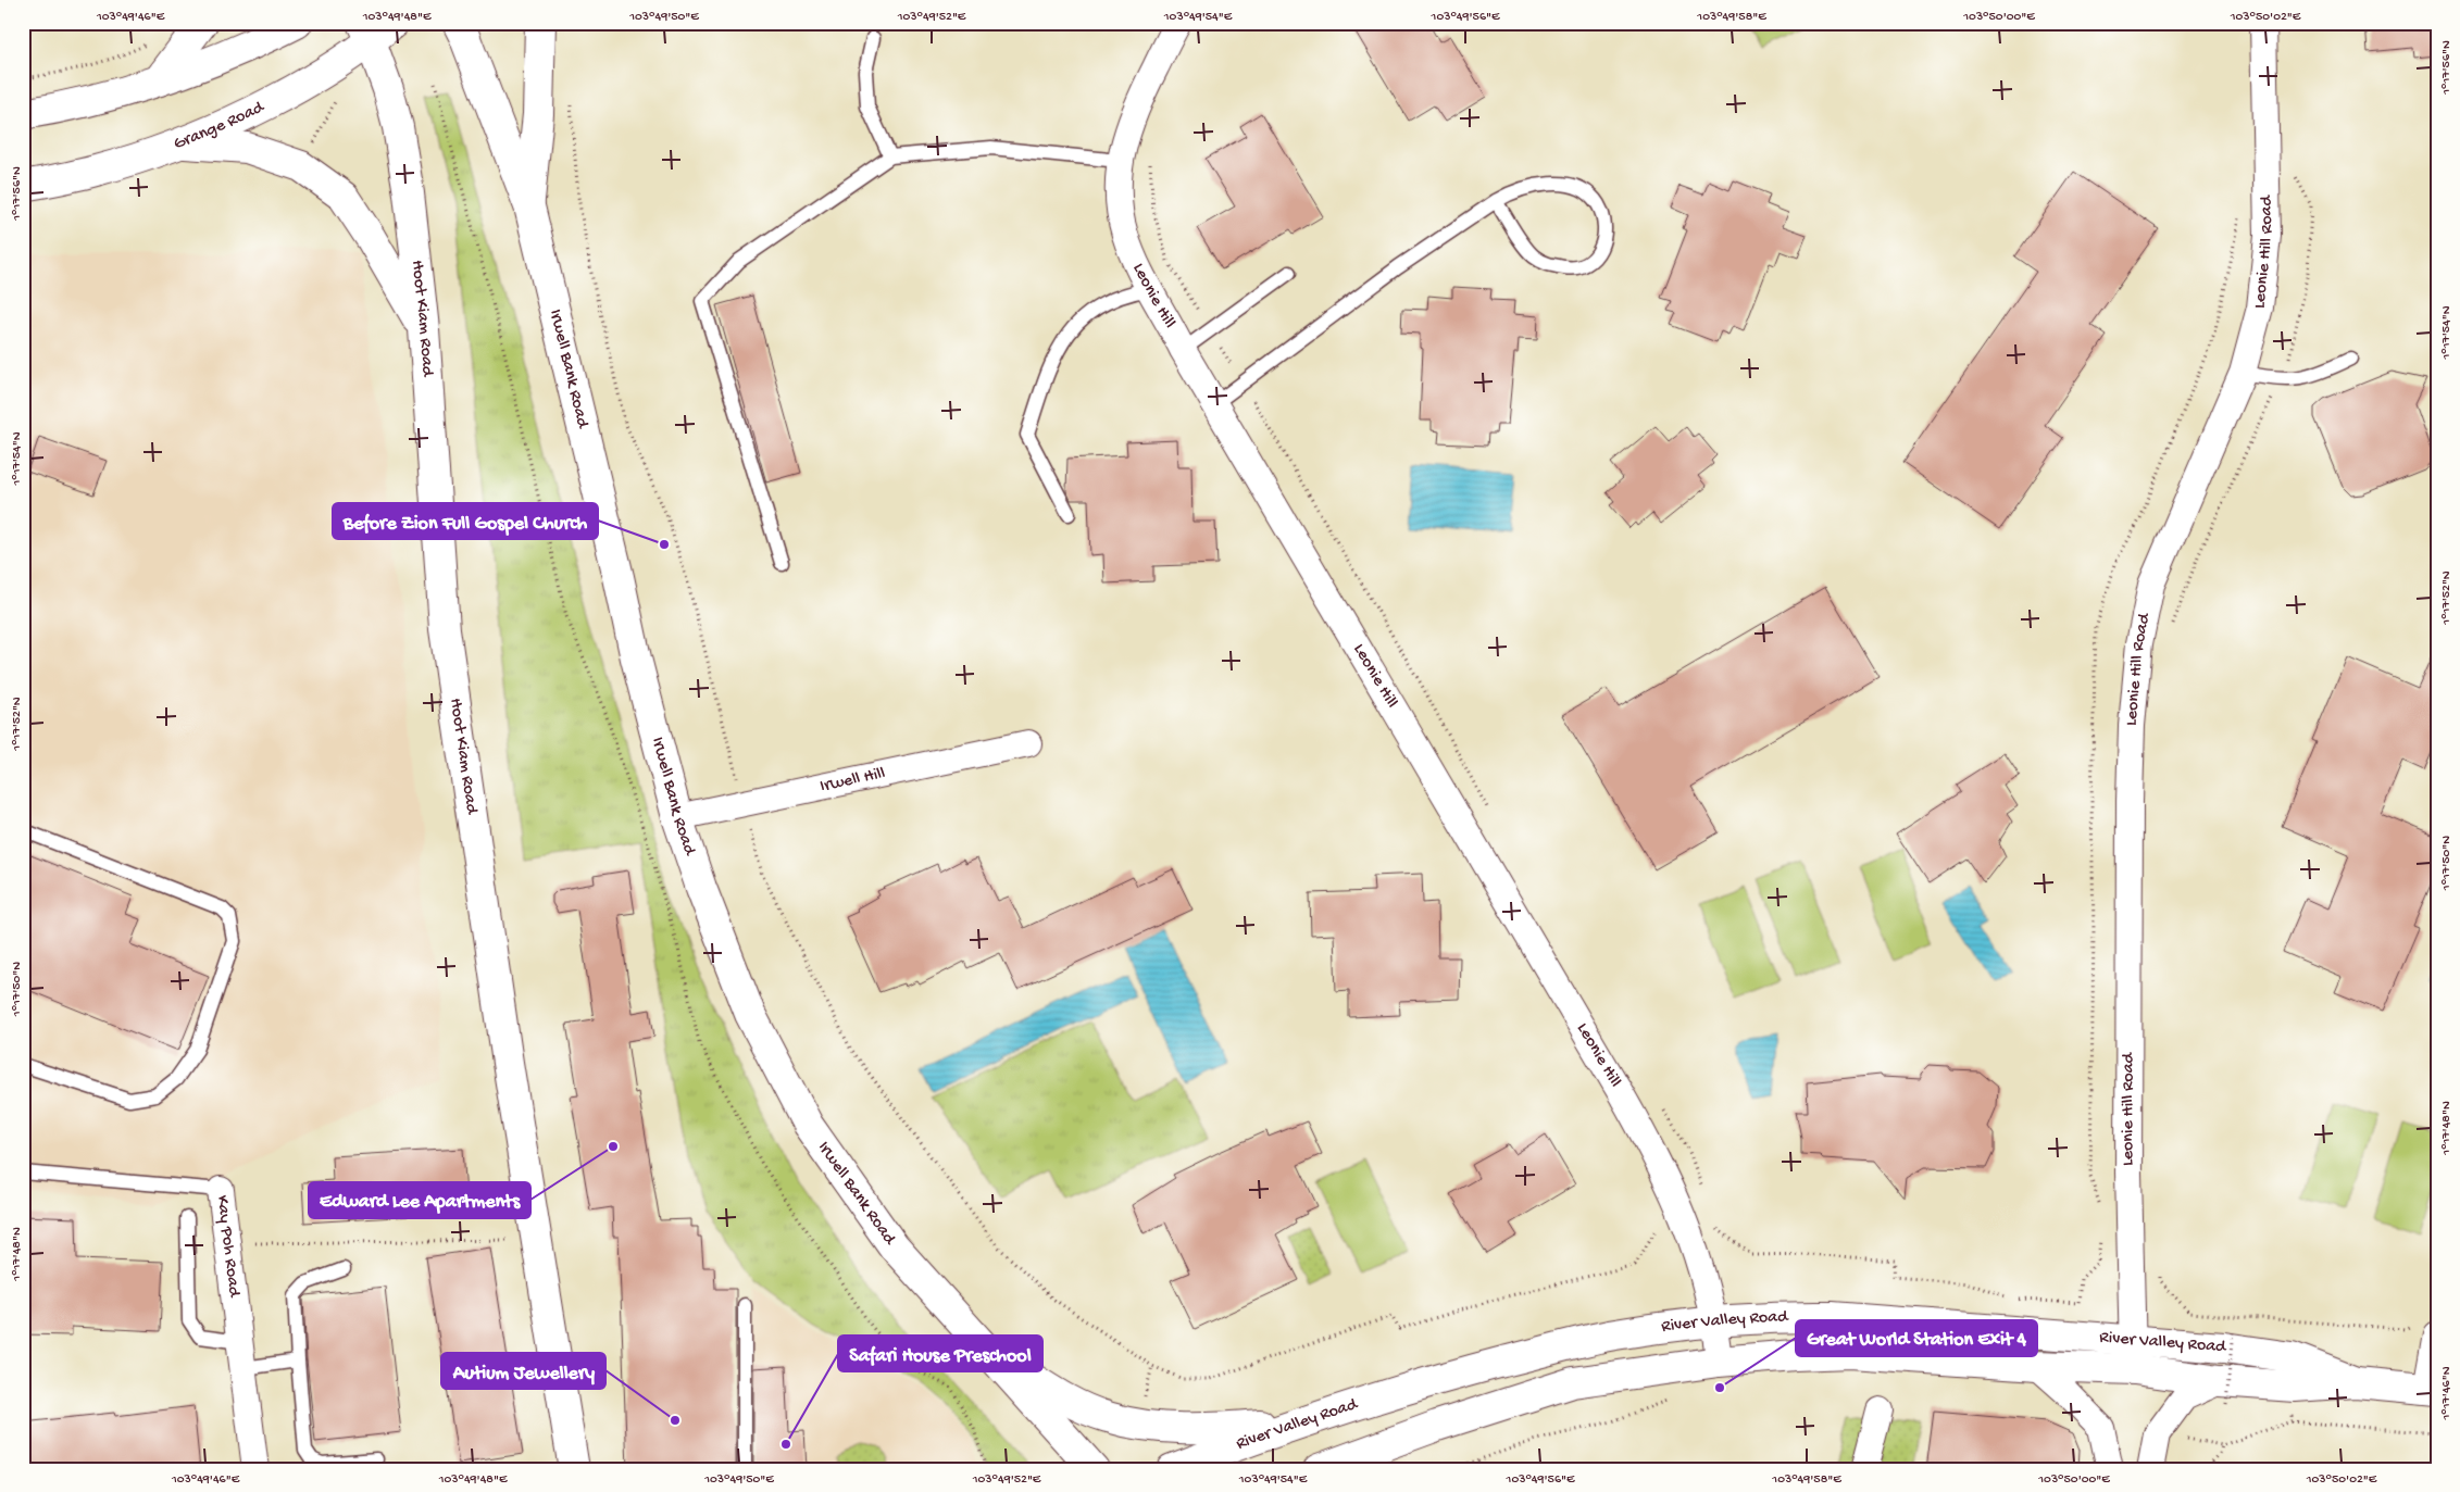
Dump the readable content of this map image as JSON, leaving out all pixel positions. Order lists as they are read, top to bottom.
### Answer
{
  "streets": {
    "main road": [
      "Grange Road",
      "Hoot Kiam Road",
      "Irwell Bank Road",
      "River Valley Road"
    ],
    "street": [
      "Leonie Hill Road",
      "Leonie Hill",
      "Irwell Hill",
      "Kay Poh Road"
    ]
  },
  "crossings": [
    ["Grange Road", "Hoot Kiam Road"],
    ["Leonie Hill Road", "River Valley Road"],
    ["Leonie Hill", "River Valley Road"],
    ["Irwell Bank Road", "Irwell Hill"]
  ],
  "places": [
    "Before Zion Full Gospel Church",
    "Edward Lee Apartments",
    "Great World Station Exit 4",
    "Autium Jewellery",
    "Safari House Preschool"
  ],
  "coordinates": [
    "103°49'46\"E",
    "103°49'48\"E",
    "103°49'50\"E",
    "103°49'52\"E",
    "103°49'54\"E",
    "103°49'56\"E",
    "103°49'58\"E",
    "103°50'00\"E",
    "103°50'02\"E",
    "1°17'56\"N",
    "1°17'54\"N",
    "1°17'52\"N",
    "1°17'50\"N",
    "1°17'48\"N",
    "1°17'46\"N"
  ]
}
